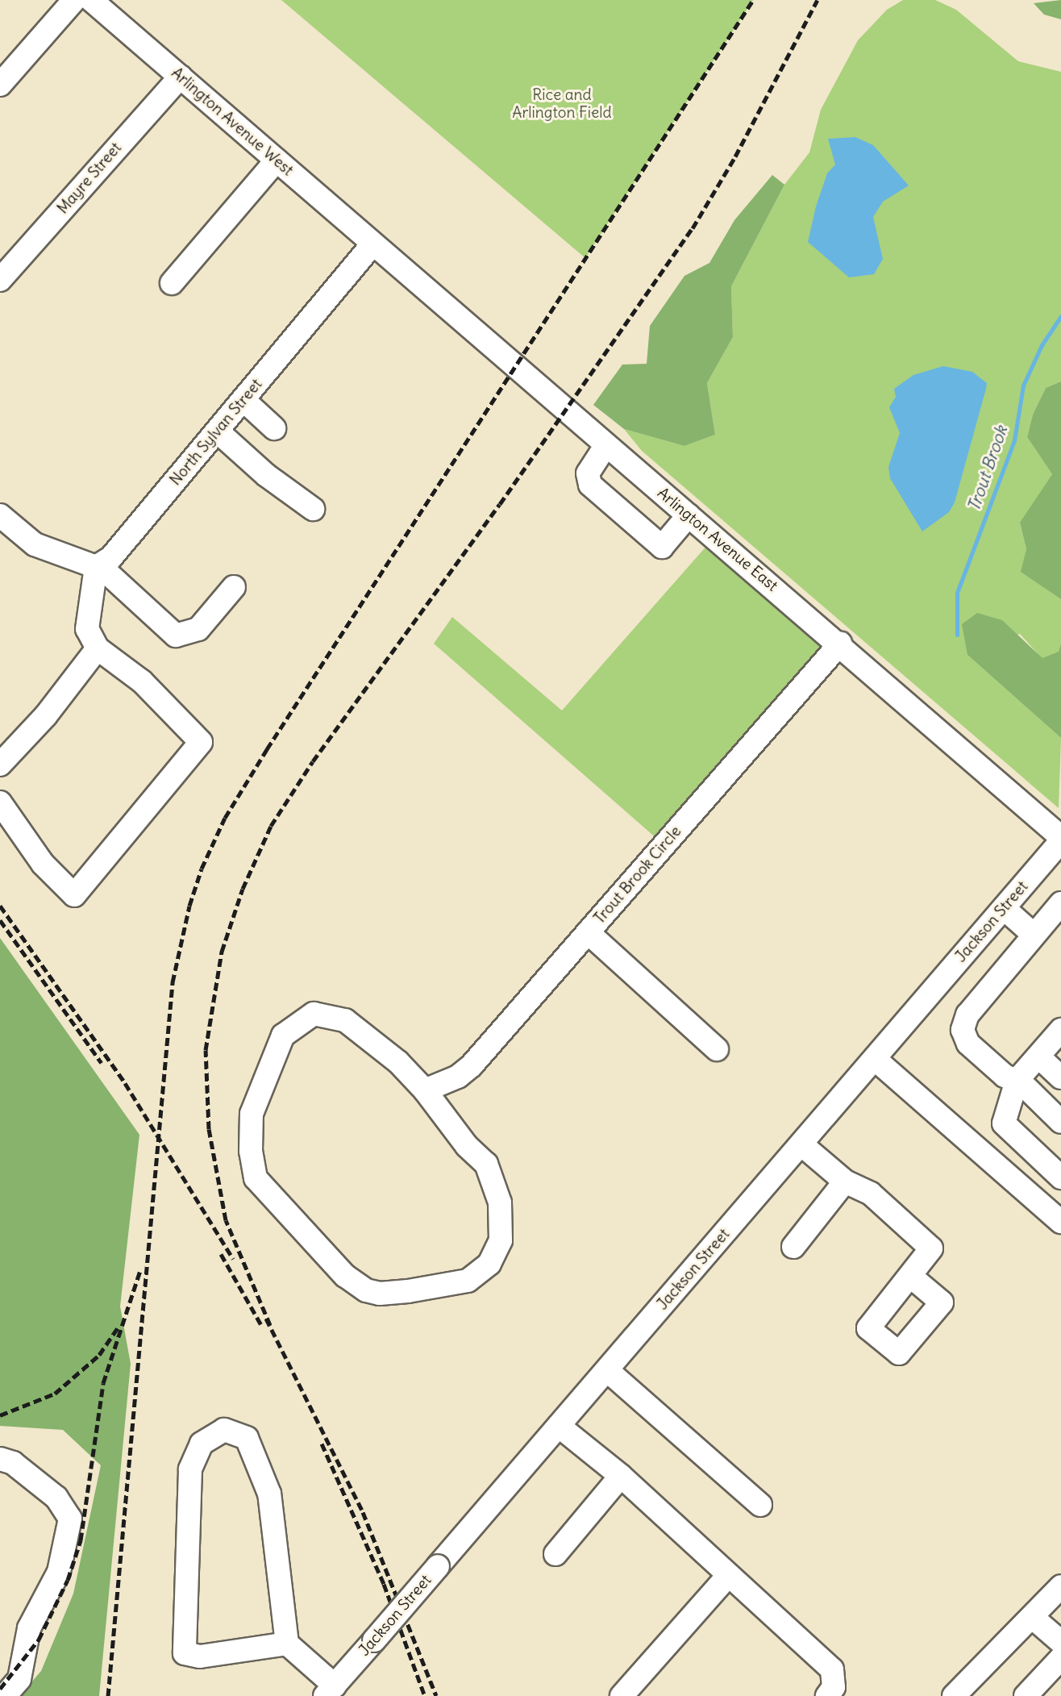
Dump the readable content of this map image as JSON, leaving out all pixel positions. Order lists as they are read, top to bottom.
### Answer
{
  "streets": {
    "street": [
      "Arlington Avenue West",
      "Mayre Street",
      "North Sylvan Street",
      "Arlington Avenue East",
      "Trout Brook Circle",
      "Jackson Street"
    ]
  },
  "crossings": [
    ["Arlington Avenue West", "Mayre Street"],
    ["Arlington Avenue West", "North Sylvan Street"],
    ["Arlington Avenue West", "Arlington Avenue East"],
    ["North Sylvan Street", "Arlington Avenue East"],
    ["Arlington Avenue East", "Trout Brook Circle"],
    ["Arlington Avenue East", "Jackson Street"]
  ],
  "water": ["Trout Brook"],
  "parks": ["Rice and Arlington Field"]
}
